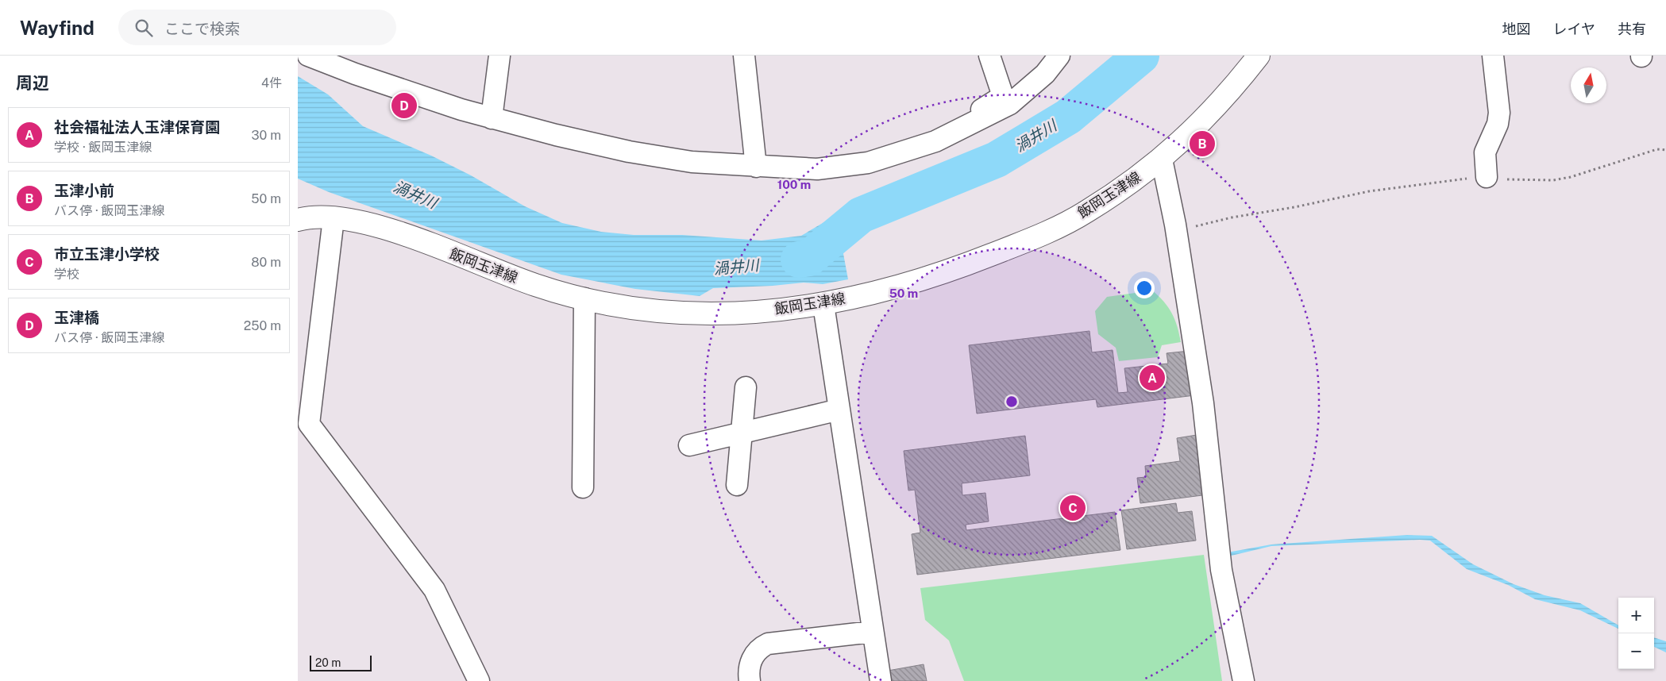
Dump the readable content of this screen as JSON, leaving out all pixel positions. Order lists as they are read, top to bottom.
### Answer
{
  "streets": {
    "main road": ["飯岡玉津線"]
  },
  "water": ["渦井川"],
  "scale_bar": "20 m",
  "north": "top",
  "page": {
    "header": "Wayfind",
    "search": "ここで検索",
    "nav": ["地図", "レイヤ", "共有"],
    "heading": ["周辺", "4件"],
    "pins": [
      "D",
      "B",
      "A",
      "C"
    ],
    "list": [
      {
        "mark": "A",
        "name": "社会福祉法人玉津保育園",
        "note": "学校 · 飯岡玉津線",
        "value": "30 m"
      },
      {
        "mark": "B",
        "name": "玉津小前",
        "note": "バス停 · 飯岡玉津線",
        "value": "50 m"
      },
      {
        "mark": "C",
        "name": "市立玉津小学校",
        "note": "学校",
        "value": "80 m"
      },
      {
        "mark": "D",
        "name": "玉津橋",
        "note": "バス停 · 飯岡玉津線",
        "value": "250 m"
      }
    ],
    "map_buttons": ["+", "−"],
    "scale": "20 m"
  },
  "rings": ["100 m", "50 m"]
}
